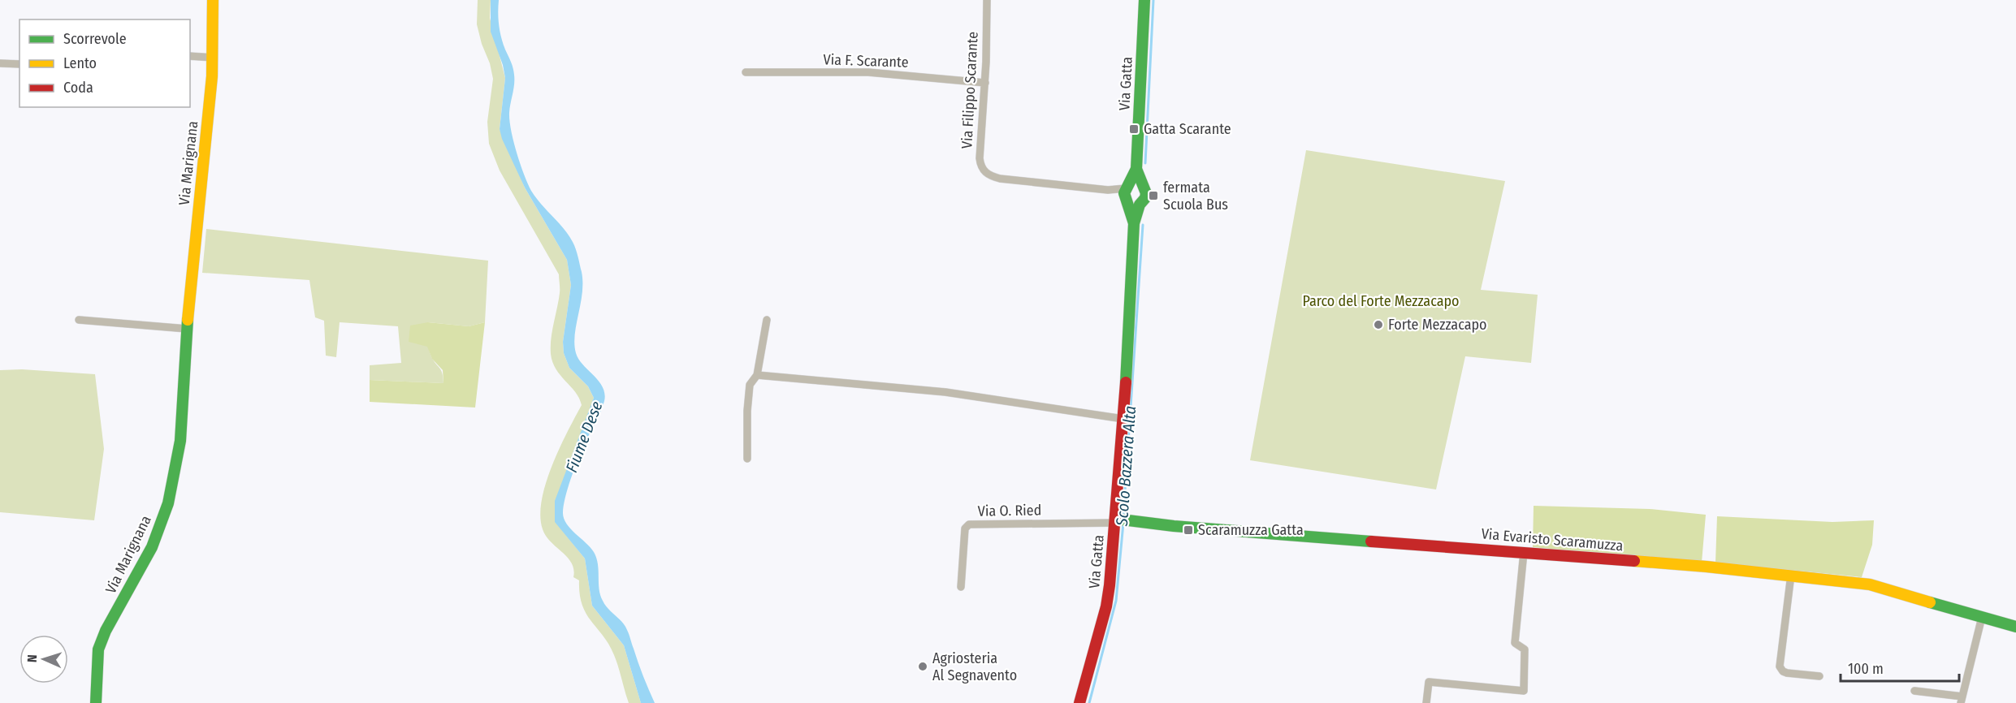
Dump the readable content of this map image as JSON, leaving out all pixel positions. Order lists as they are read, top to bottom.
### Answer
{
  "streets": {
    "street": [
      "Via F. Scarante",
      "Via Gatta",
      "Via Filippo Scarante",
      "Via Marignana",
      "Via O. Ried",
      "Via Evaristo Scaramuzza"
    ]
  },
  "crossings": [
    ["Via F. Scarante", "Via Filippo Scarante"],
    ["Via Gatta", "Via Filippo Scarante"],
    ["Via Gatta", "Via O. Ried"],
    ["Via Gatta", "Via Evaristo Scaramuzza"],
    ["Via O. Ried", "Via Evaristo Scaramuzza"]
  ],
  "water": ["Fiume Dese", "Scolo Bazzera Alta"],
  "parks": ["Parco del Forte Mezzacapo"],
  "places": {
    "transit": ["Gatta Scarante", "fermata Scuola Bus", "Scaramuzza Gatta"],
    "other": ["Forte Mezzacapo", "Agriosteria Al Segnavento"]
  },
  "legend": ["Scorrevole", "Lento", "Coda"],
  "scale_bar": "100 m",
  "north": "left"
}
